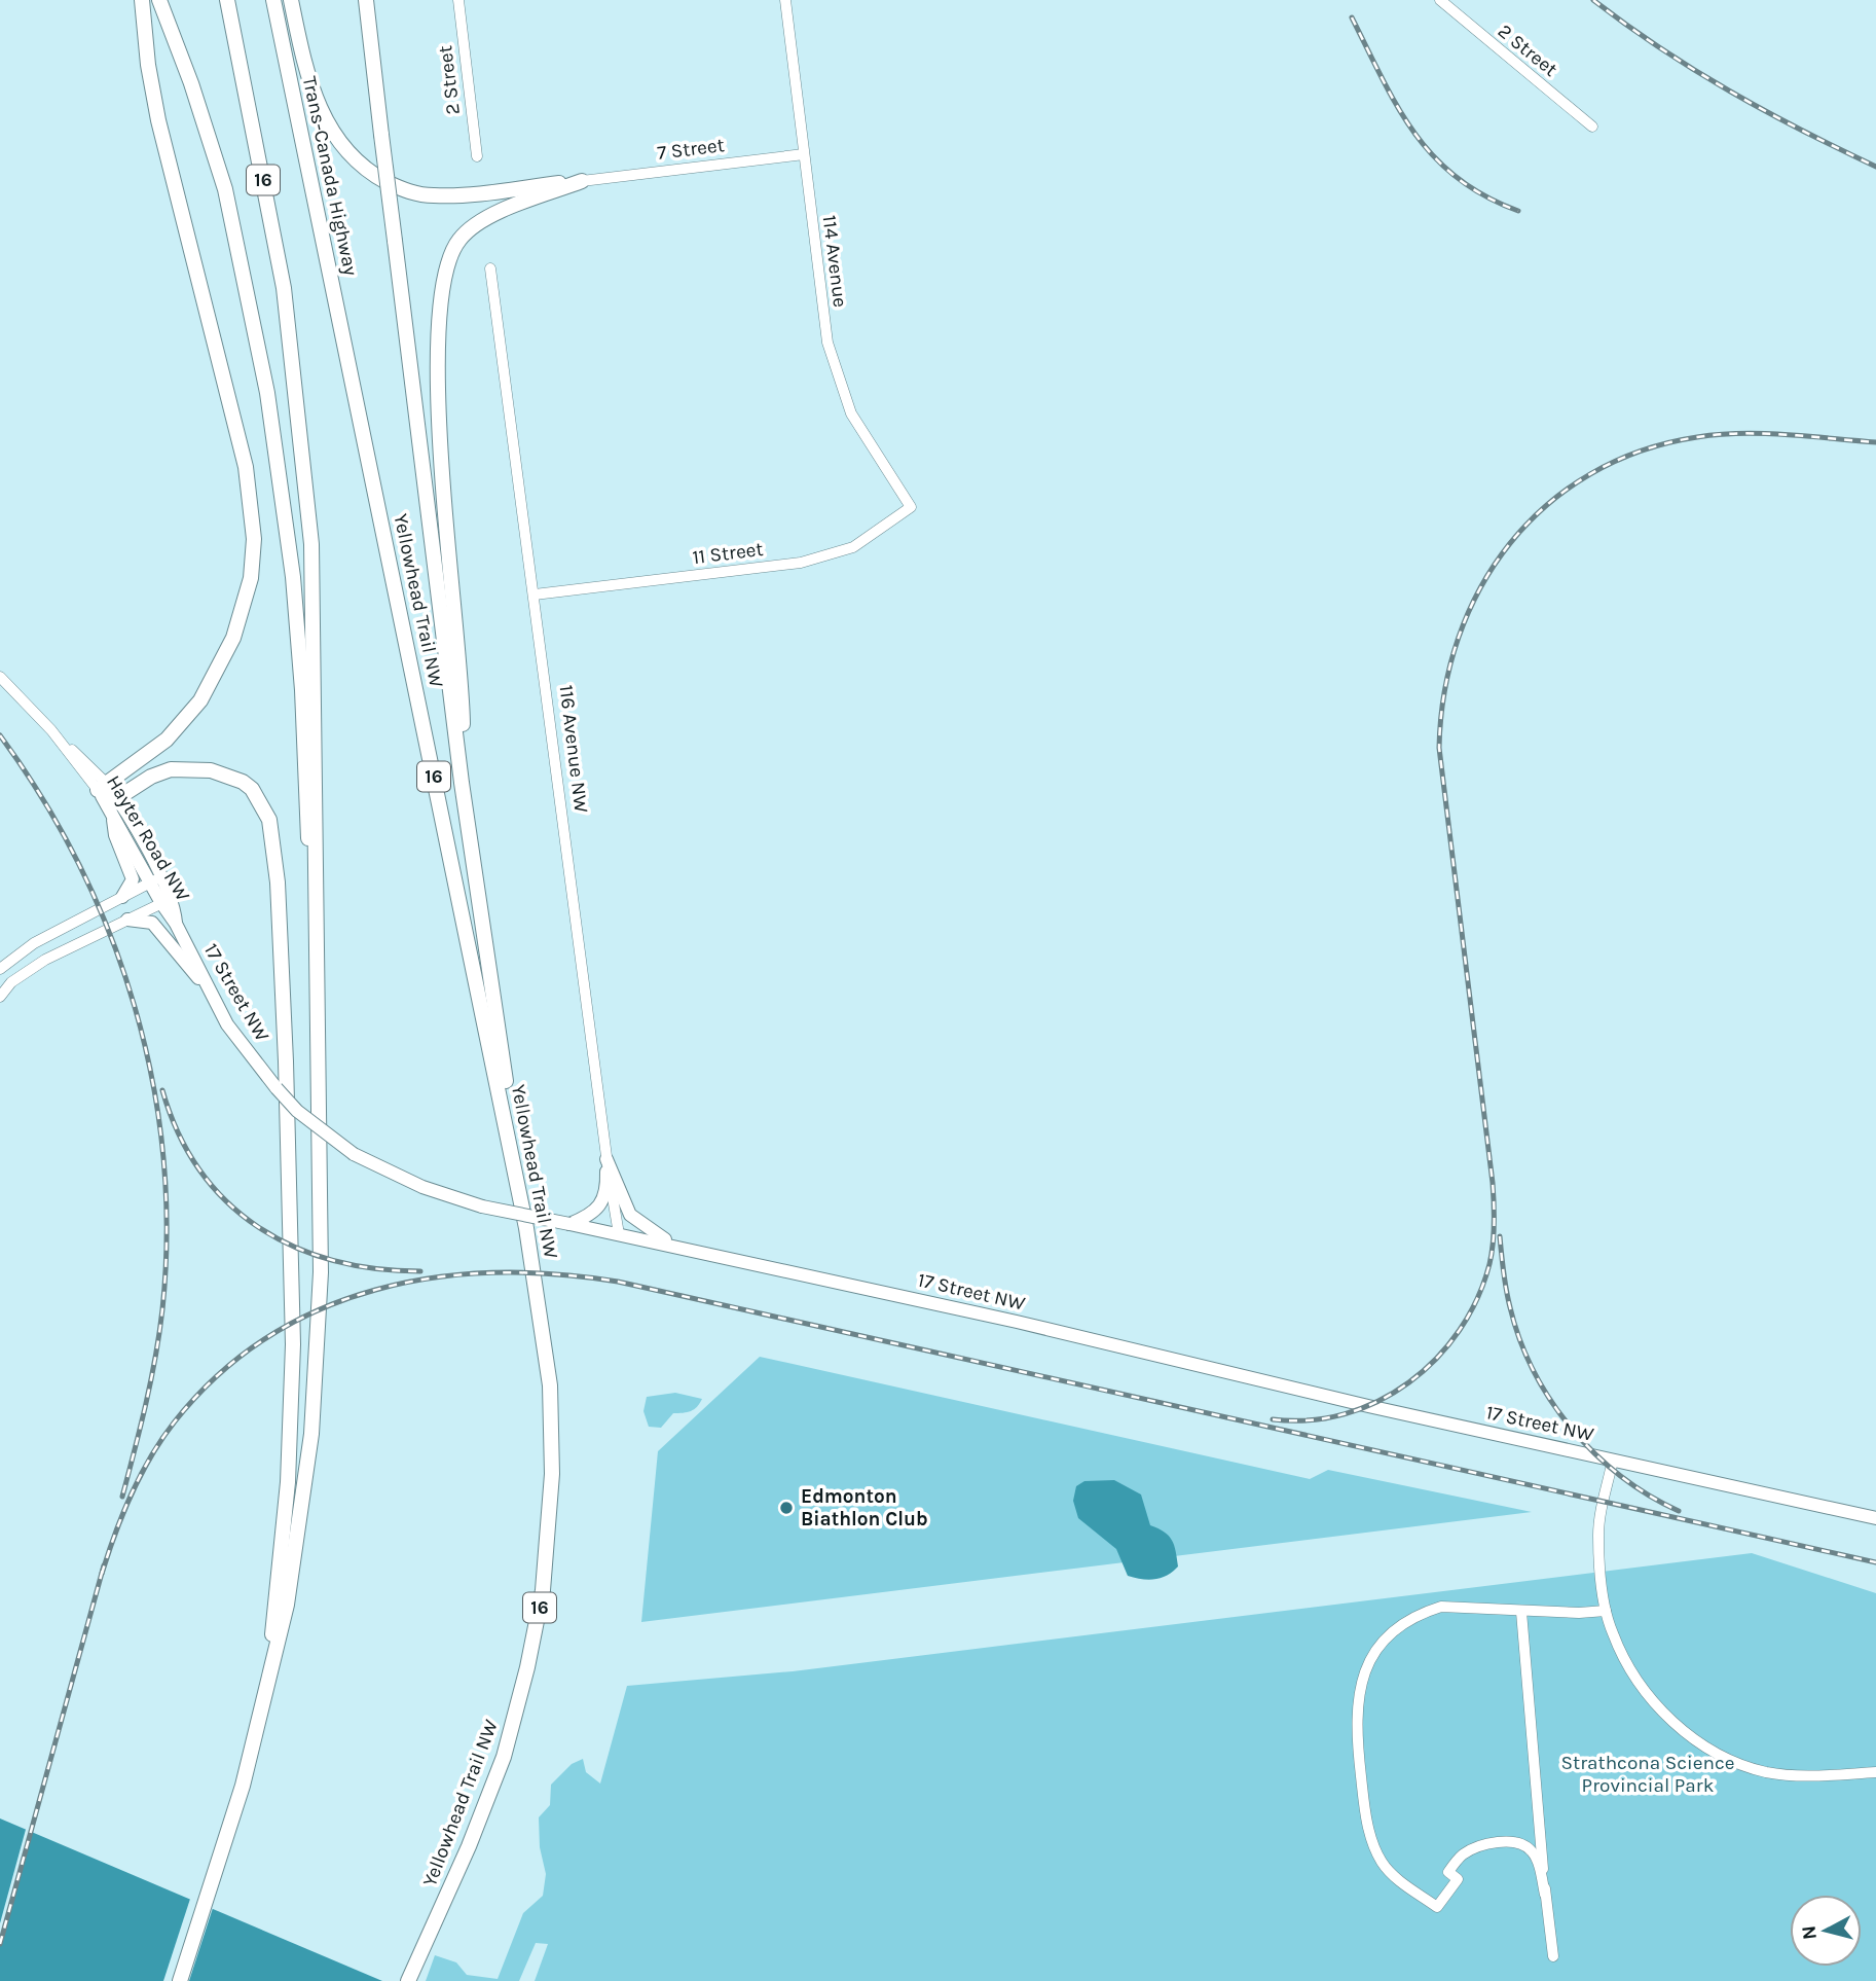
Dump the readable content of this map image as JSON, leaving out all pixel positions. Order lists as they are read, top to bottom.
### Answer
{
  "streets": {
    "highway": ["Trans-Canada Highway", "16", "Yellowhead Trail NW"],
    "main road": ["Hayter Road NW", "17 Street NW"],
    "street": [
      "2 Street",
      "7 Street",
      "114 Avenue",
      "11 Street",
      "116 Avenue NW"
    ]
  },
  "crossings": [
    ["7 Street", "114 Avenue"],
    ["Trans-Canada Highway", "Yellowhead Trail NW"],
    ["114 Avenue", "11 Street"],
    ["11 Street", "116 Avenue NW"],
    ["116 Avenue NW", "17 Street NW"],
    ["Hayter Road NW", "17 Street NW"]
  ],
  "parks": ["Strathcona Science Provincial Park"],
  "places": ["Edmonton Biathlon Club"],
  "north": "left"
}
